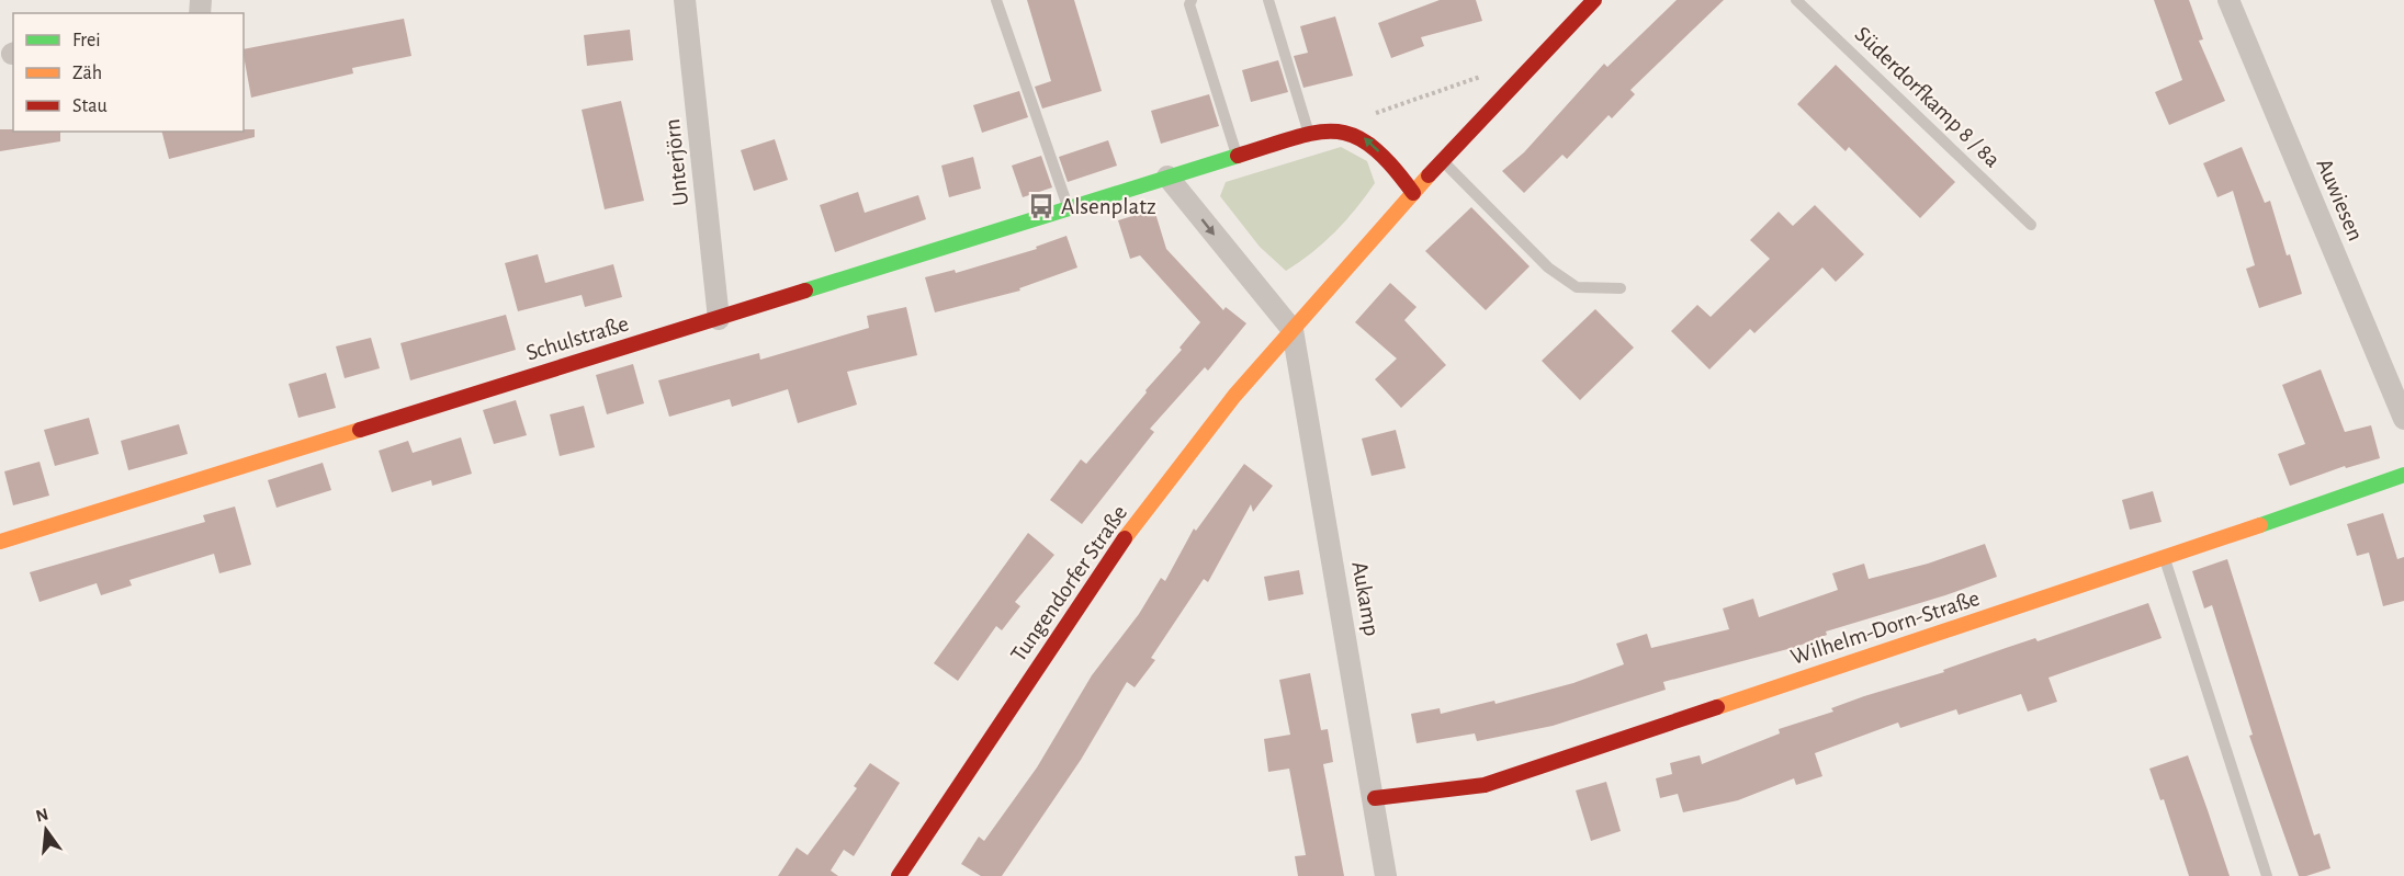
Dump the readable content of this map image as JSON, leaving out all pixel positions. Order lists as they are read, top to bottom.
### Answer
{
  "streets": {
    "street": [
      "Unterjörn",
      "Auwiesen",
      "Schulstraße",
      "Tungendorfer Straße",
      "Aukamp",
      "Wilhelm-Dorn-Straße"
    ],
    "lane": ["Süderdorfkamp 8 / 8a"]
  },
  "crossings": [
    ["Unterjörn", "Schulstraße"],
    ["Tungendorfer Straße", "Aukamp"],
    ["Aukamp", "Wilhelm-Dorn-Straße"]
  ],
  "places": {
    "bus stop": ["Alsenplatz"]
  },
  "legend": ["Frei", "Zäh", "Stau"],
  "north": "top"
}
